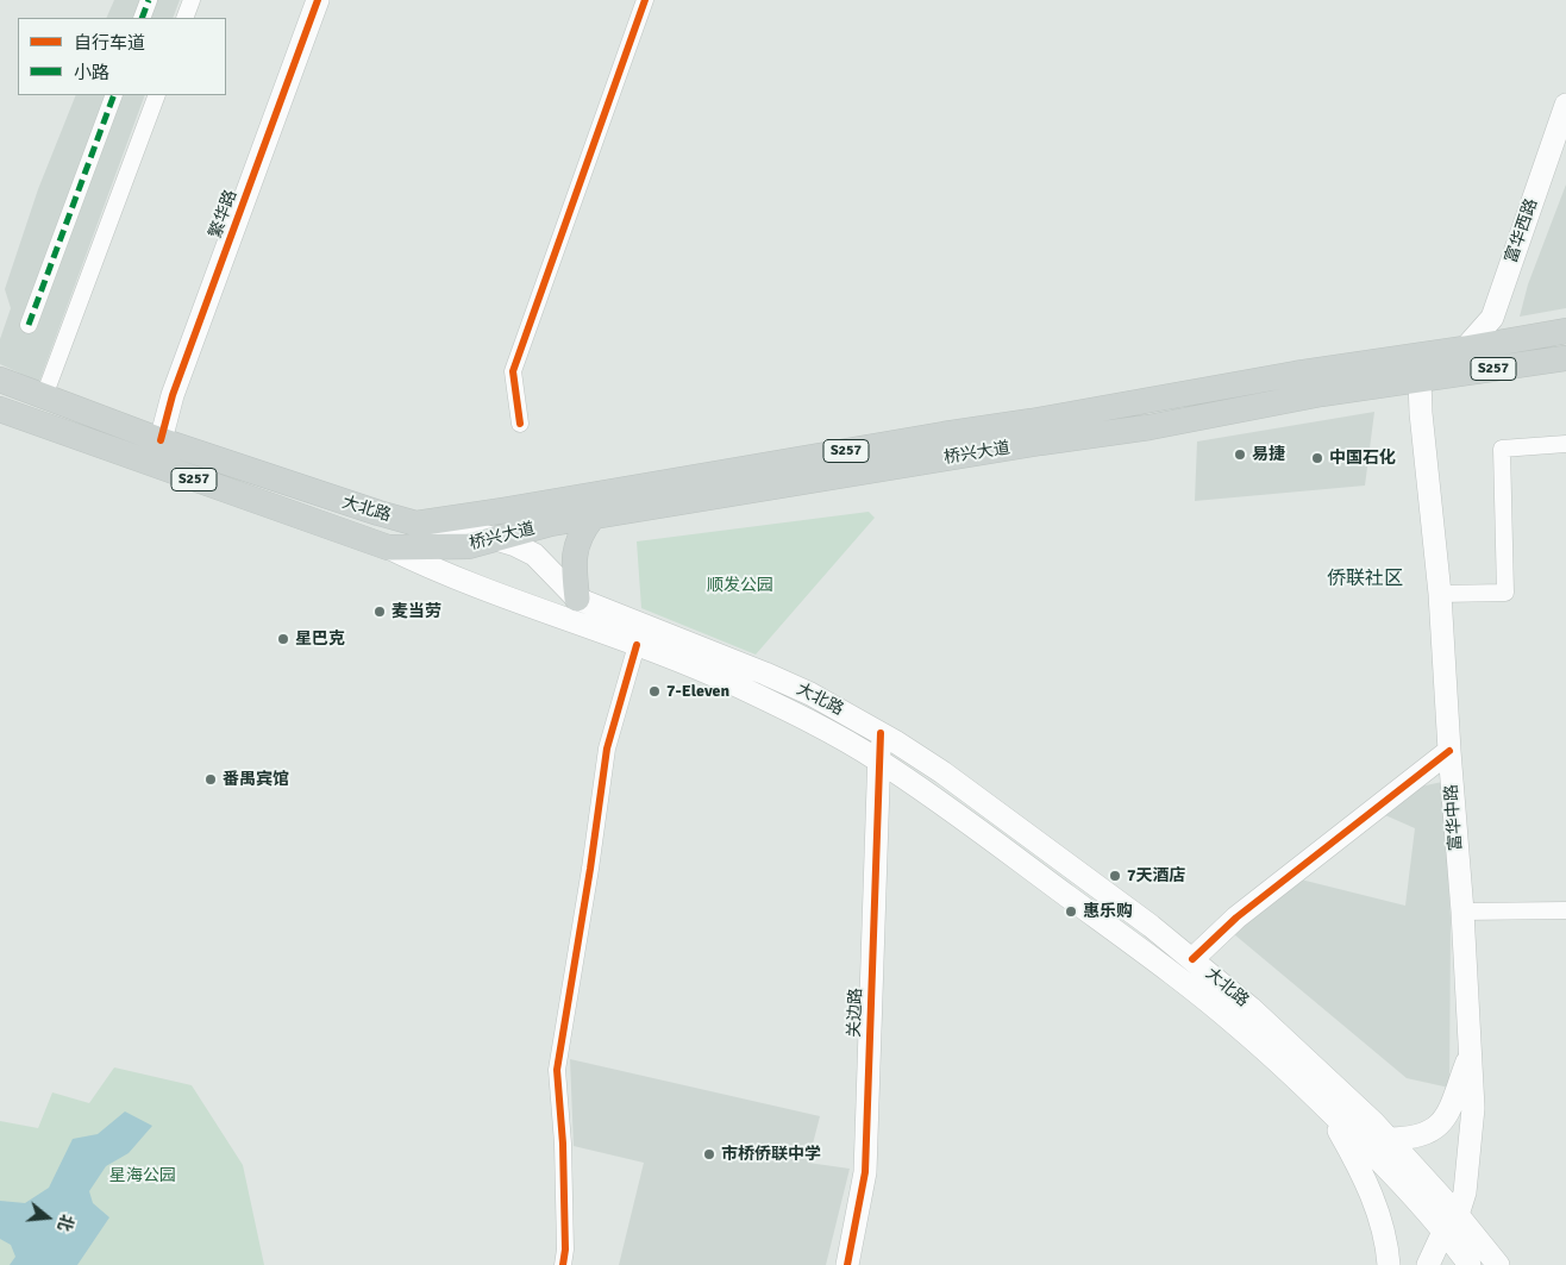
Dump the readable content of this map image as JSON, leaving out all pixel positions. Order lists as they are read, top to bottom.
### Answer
{
  "streets": {
    "main road": [
      "繁华路",
      "富华西路",
      "S257",
      "桥兴大道",
      "大北路",
      "富华中路",
      "关边路"
    ]
  },
  "crossings": [
    ["繁华路", "大北路"],
    ["富华西路", "桥兴大道"],
    ["桥兴大道", "大北路"],
    ["桥兴大道", "富华中路"],
    ["大北路", "富华中路"],
    ["大北路", "关边路"]
  ],
  "districts": ["侨联社区"],
  "parks": ["顺发公园", "星海公园"],
  "places": [
    "易捷",
    "中国石化",
    "麦当劳",
    "星巴克",
    "7-Eleven",
    "番禺宾馆",
    "7天酒店",
    "惠乐购",
    "市桥侨联中学"
  ],
  "legend": ["自行车道", "小路"],
  "north": "right"
}
